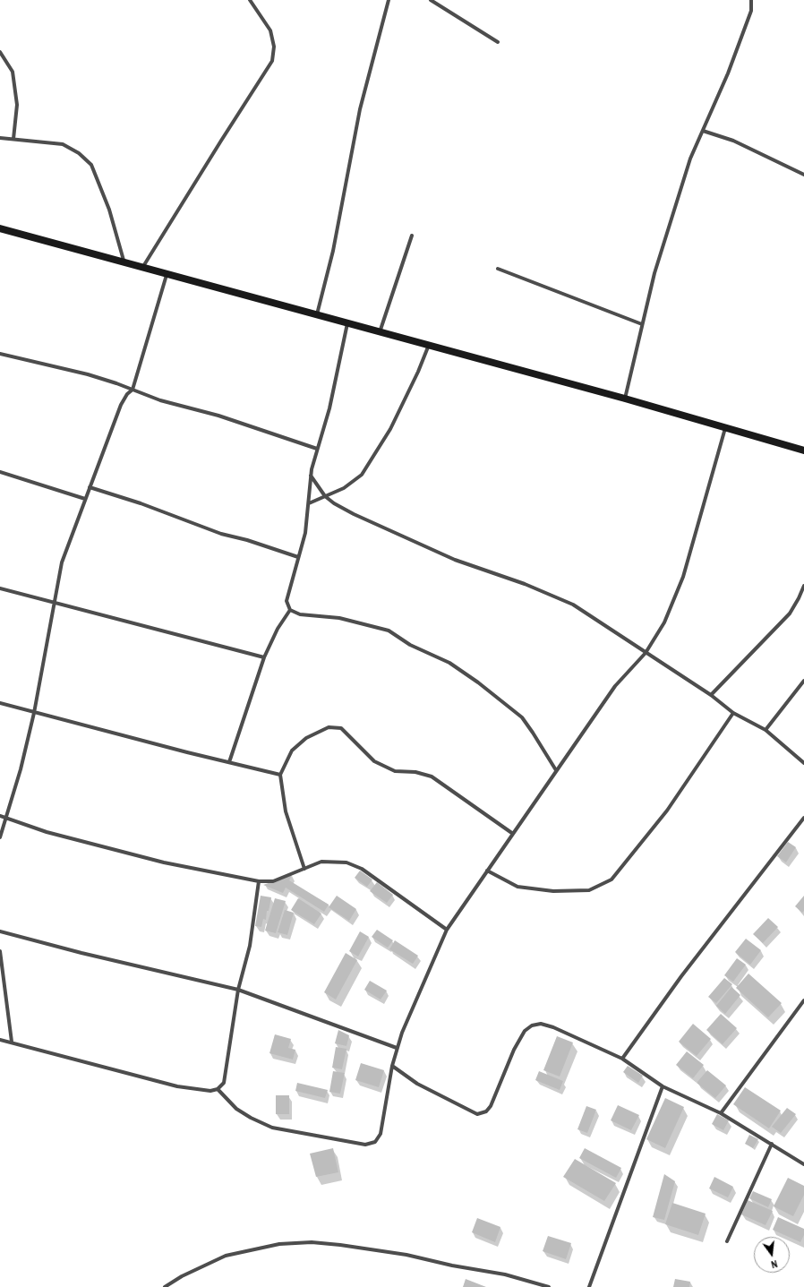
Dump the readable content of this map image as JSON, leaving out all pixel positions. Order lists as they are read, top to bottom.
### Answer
{
  "north": "bottom"
}
